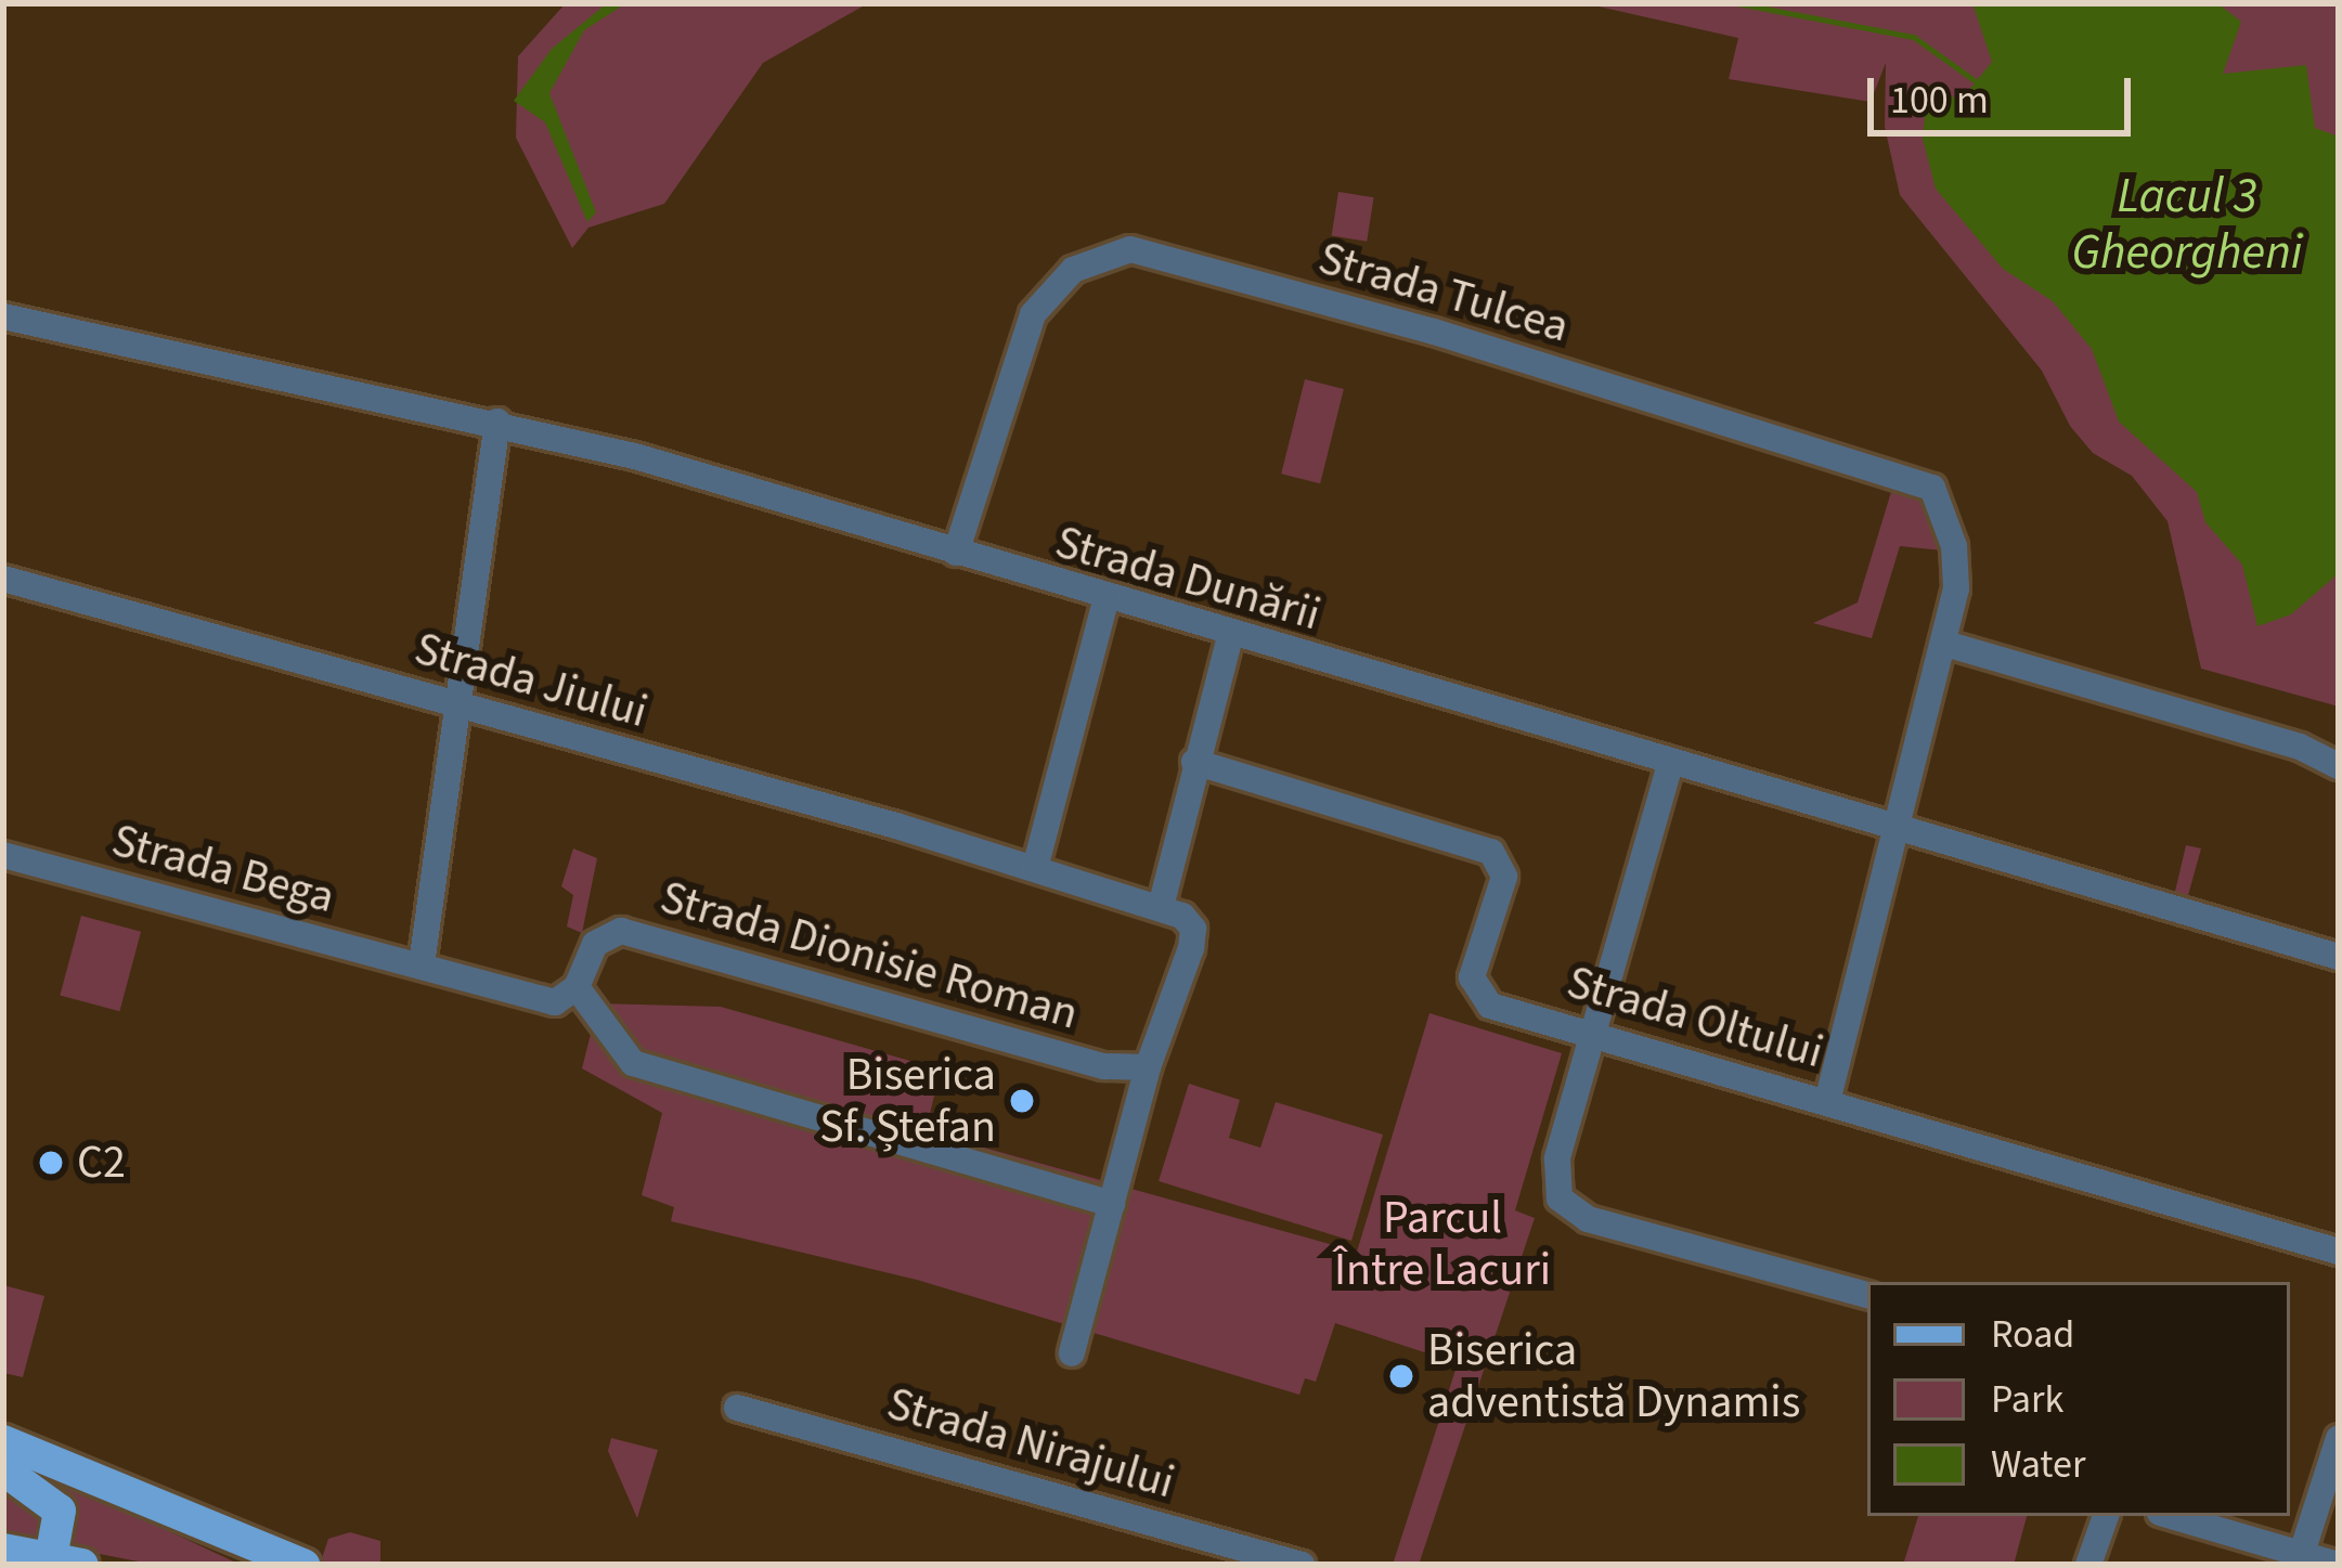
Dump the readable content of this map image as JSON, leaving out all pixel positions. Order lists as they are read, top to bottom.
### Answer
{
  "streets": {
    "street": [
      "Strada Tulcea",
      "Strada Dunării",
      "Strada Jiului",
      "Strada Bega",
      "Strada Dionisie Roman",
      "Strada Oltului",
      "Strada Nirajului"
    ]
  },
  "crossings": [
    ["Strada Tulcea", "Strada Dunării"],
    ["Strada Tulcea", "Strada Oltului"]
  ],
  "water": ["Lacul 3 Gheorgheni"],
  "parks": ["Parcul Între Lacuri"],
  "places": ["Biserica Sf. Ștefan", "C2", "Biserica adventistă Dynamis"],
  "legend": ["Road", "Park", "Water"],
  "scale_bar": "100 m"
}
